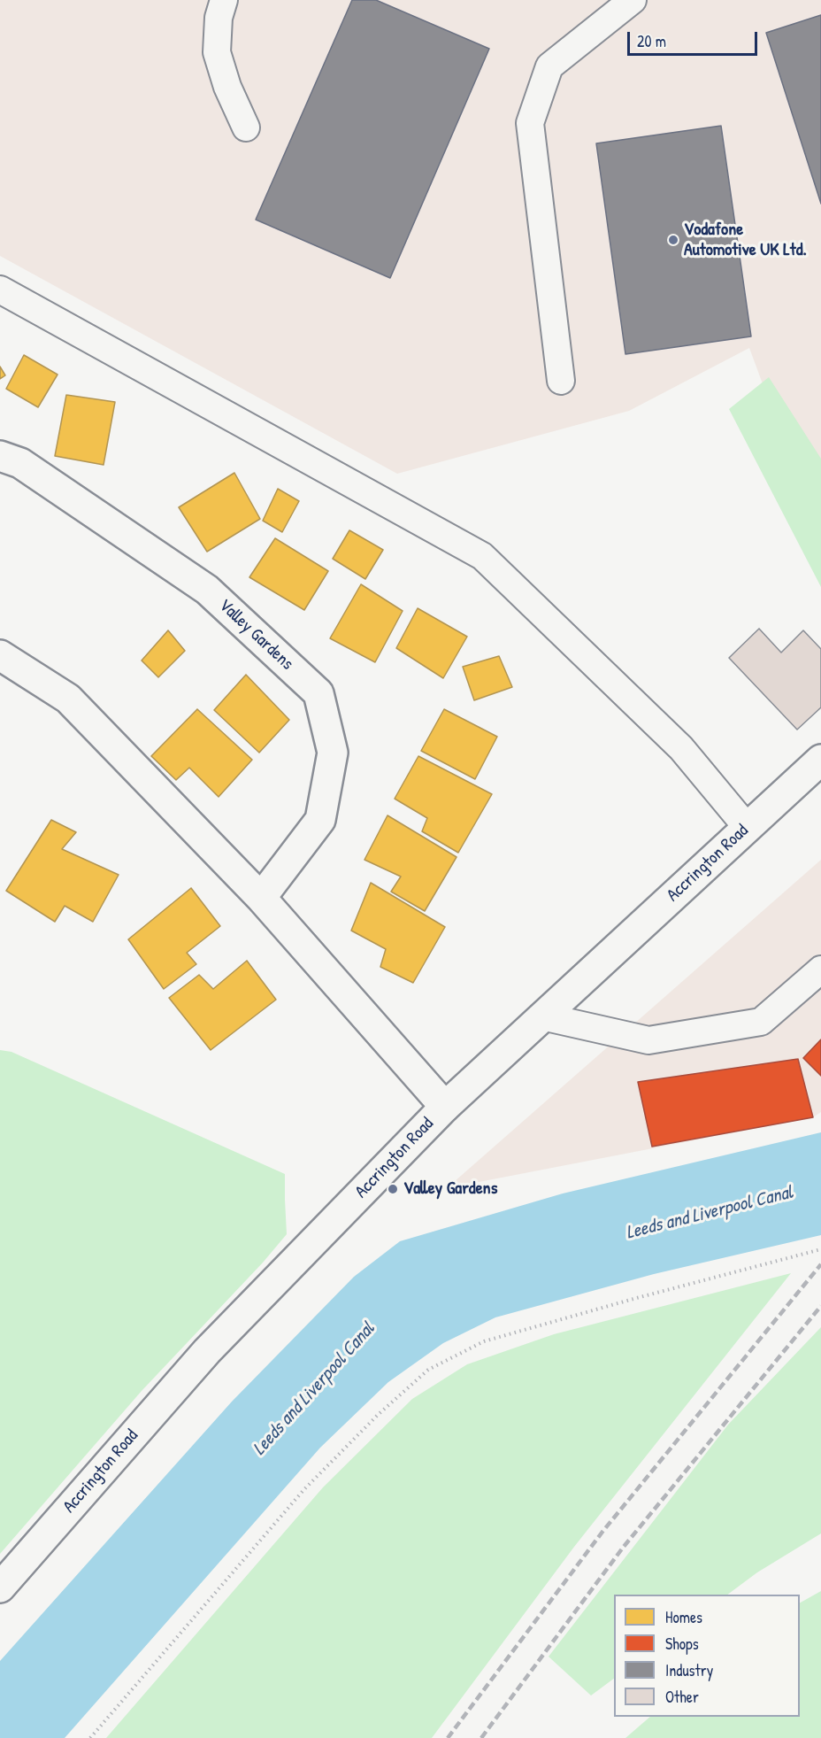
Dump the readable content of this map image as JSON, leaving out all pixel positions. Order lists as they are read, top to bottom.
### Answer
{
  "streets": {
    "main road": ["Valley Gardens", "Accrington Road"]
  },
  "water": ["Leeds and Liverpool Canal"],
  "places": ["Vodafone Automotive UK Ltd.", "Valley Gardens"],
  "legend": [
    "Homes",
    "Shops",
    "Industry",
    "Other"
  ],
  "scale_bar": "20 m"
}
